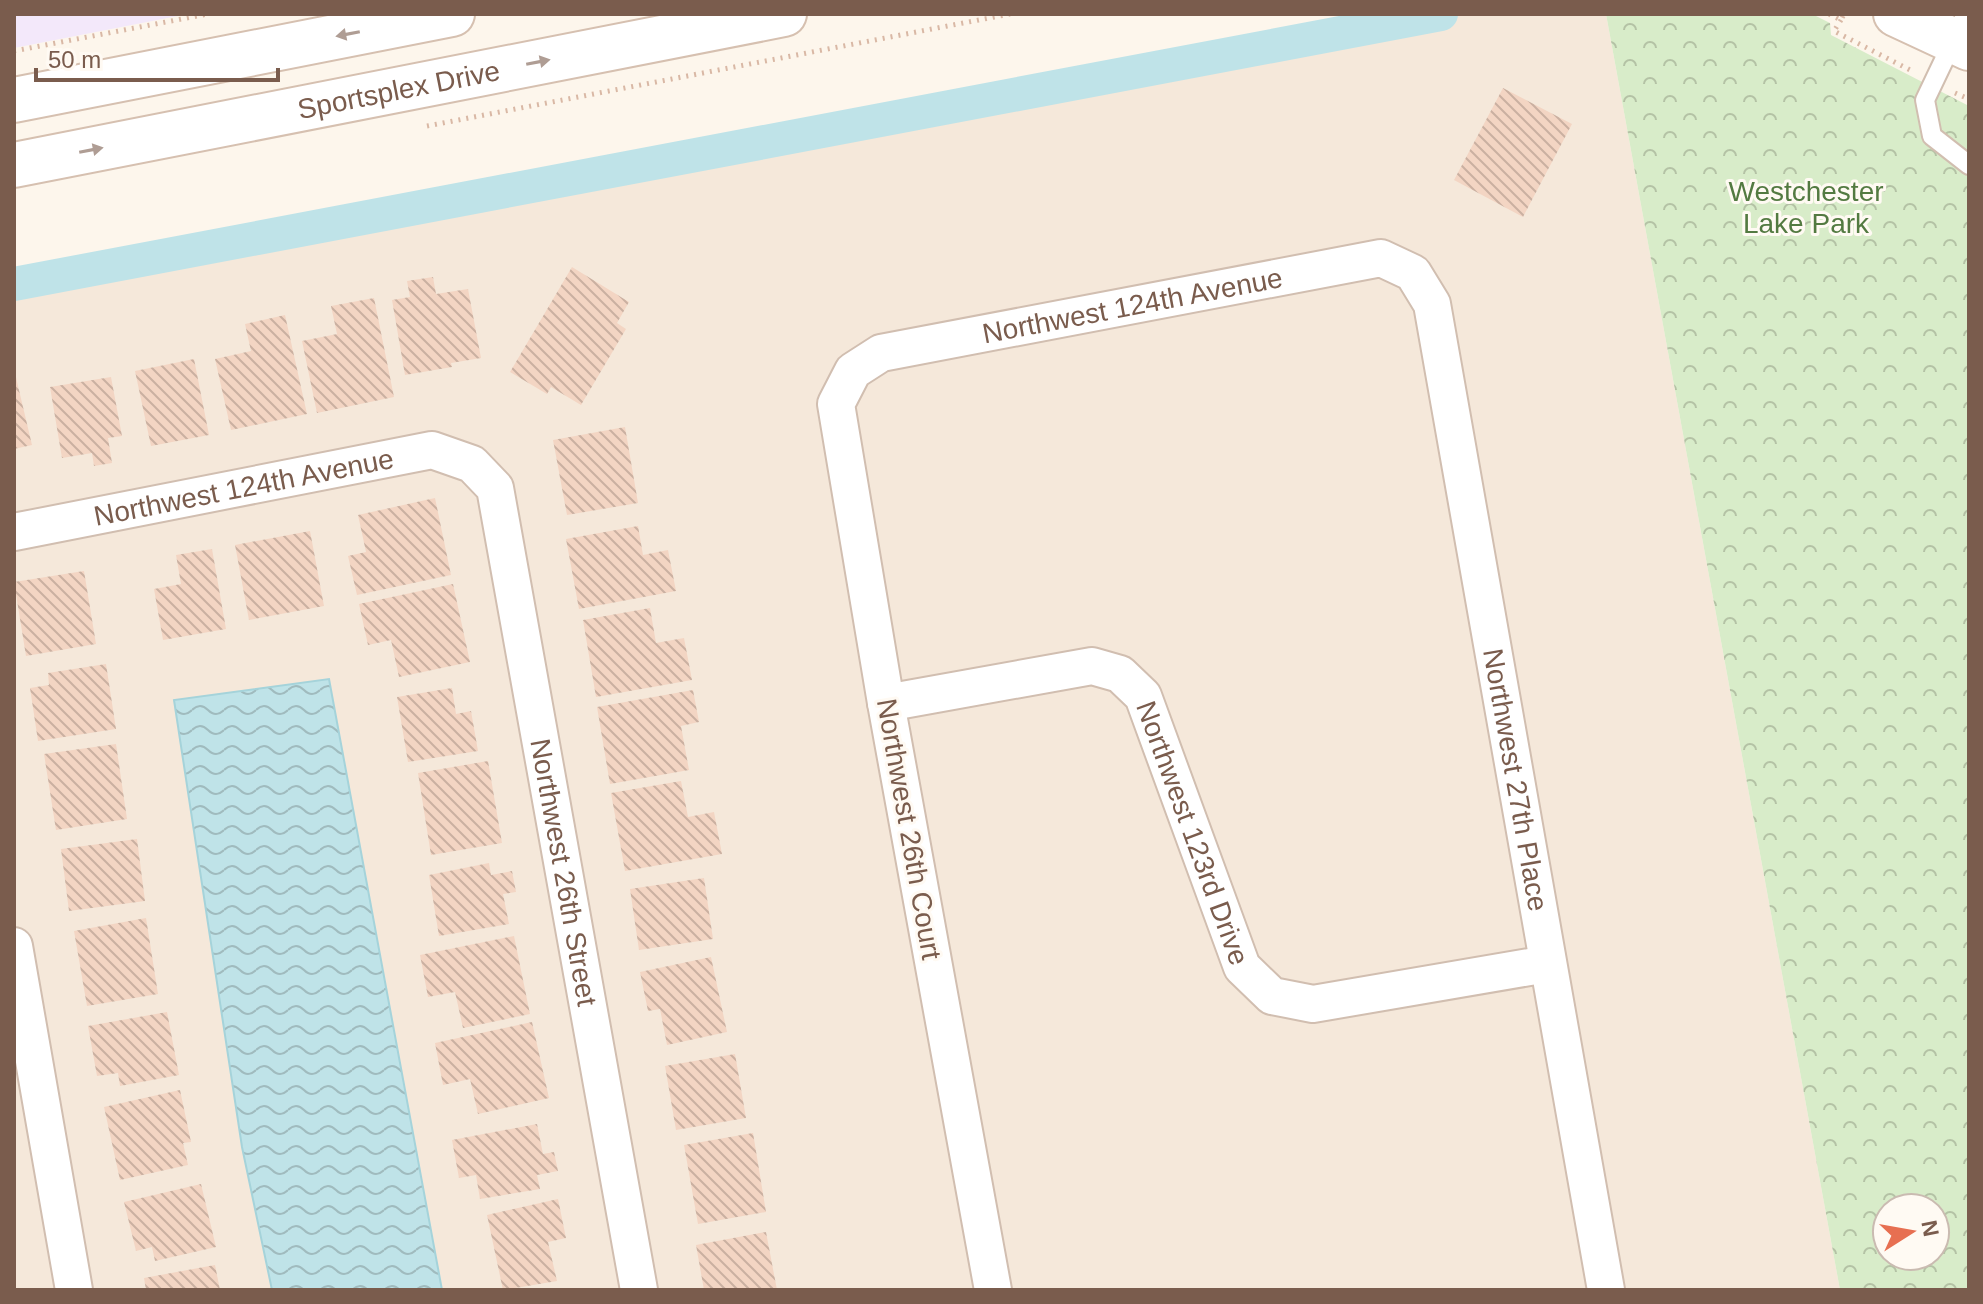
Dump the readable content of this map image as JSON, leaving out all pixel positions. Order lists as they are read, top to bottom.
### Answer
{
  "streets": {
    "street": [
      "Sportsplex Drive",
      "Northwest 124th Avenue",
      "Northwest 27th Place",
      "Northwest 26th Court",
      "Northwest 123rd Drive",
      "Northwest 26th Street"
    ]
  },
  "crossings": [
    ["Northwest 124th Avenue", "Northwest 27th Place"],
    ["Northwest 124th Avenue", "Northwest 26th Court"],
    ["Northwest 124th Avenue", "Northwest 26th Street"],
    ["Northwest 27th Place", "Northwest 123rd Drive"],
    ["Northwest 26th Court", "Northwest 123rd Drive"]
  ],
  "parks": ["Westchester Lake Park"],
  "scale_bar": "50 m",
  "north": "right"
}
